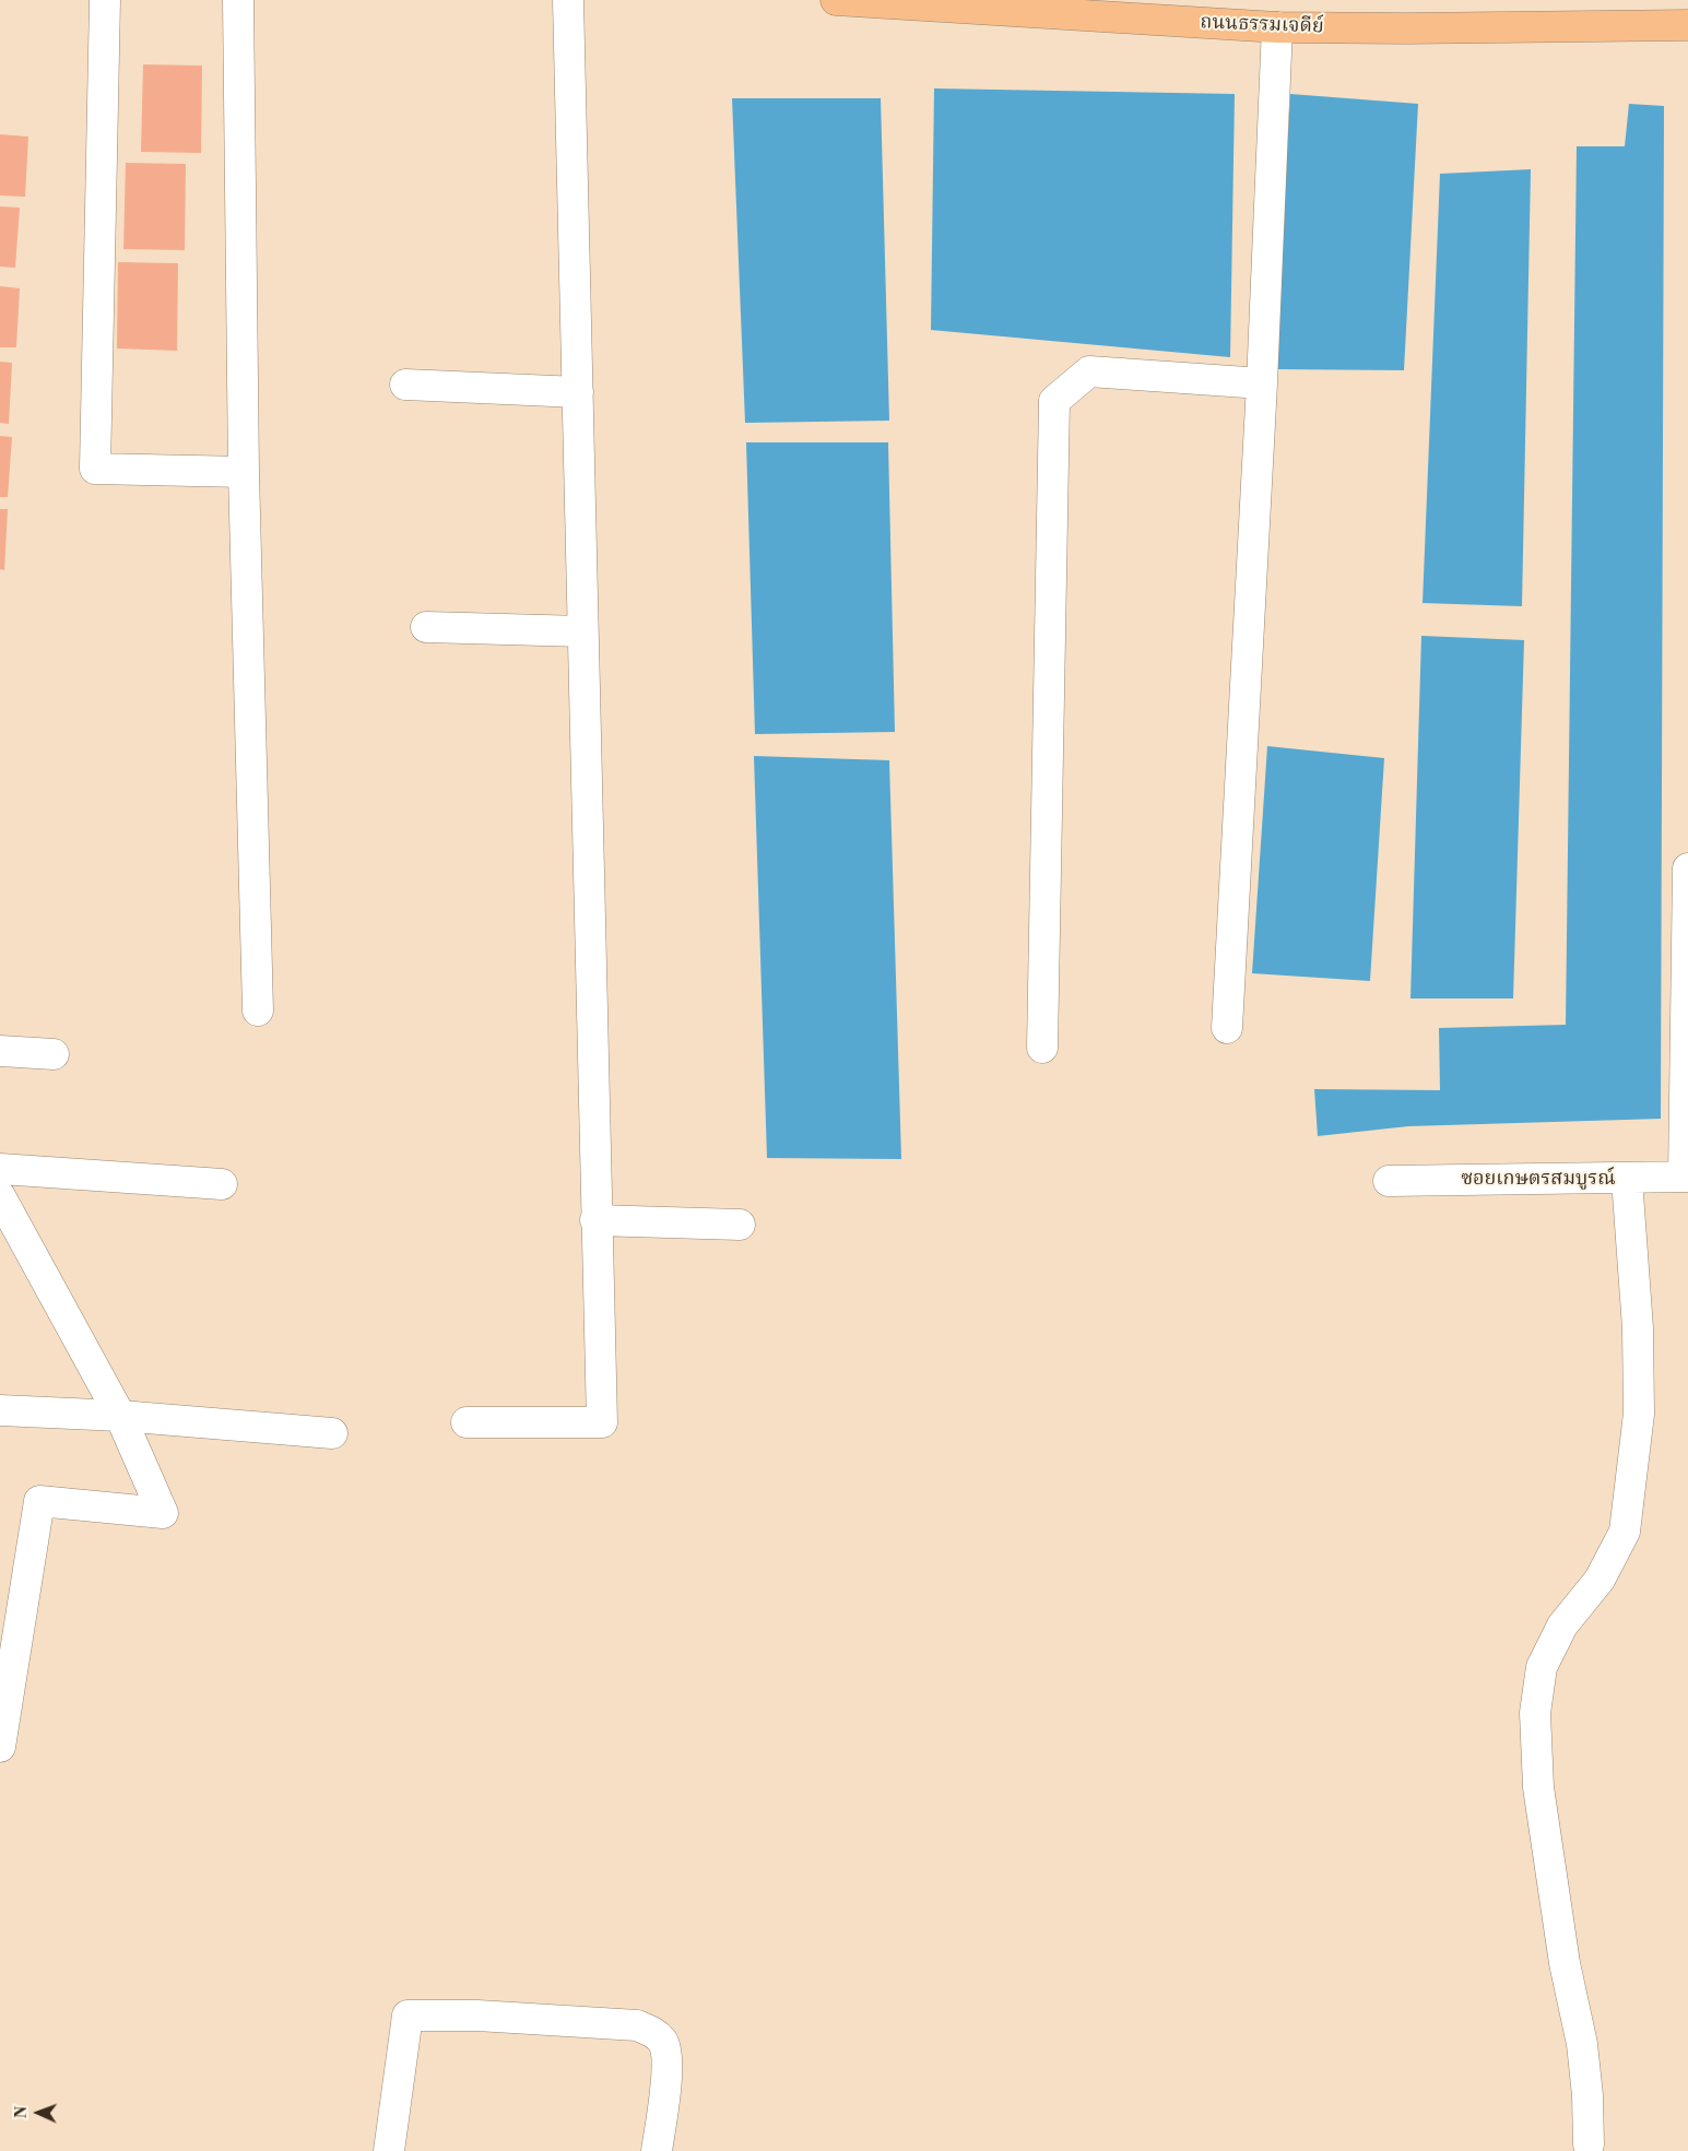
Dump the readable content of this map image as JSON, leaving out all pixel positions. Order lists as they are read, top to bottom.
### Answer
{
  "streets": {
    "main road": ["ถนนธรรมเจดีย์"],
    "street": ["ซอยเกษตรสมบูรณ์"]
  },
  "north": "left"
}
